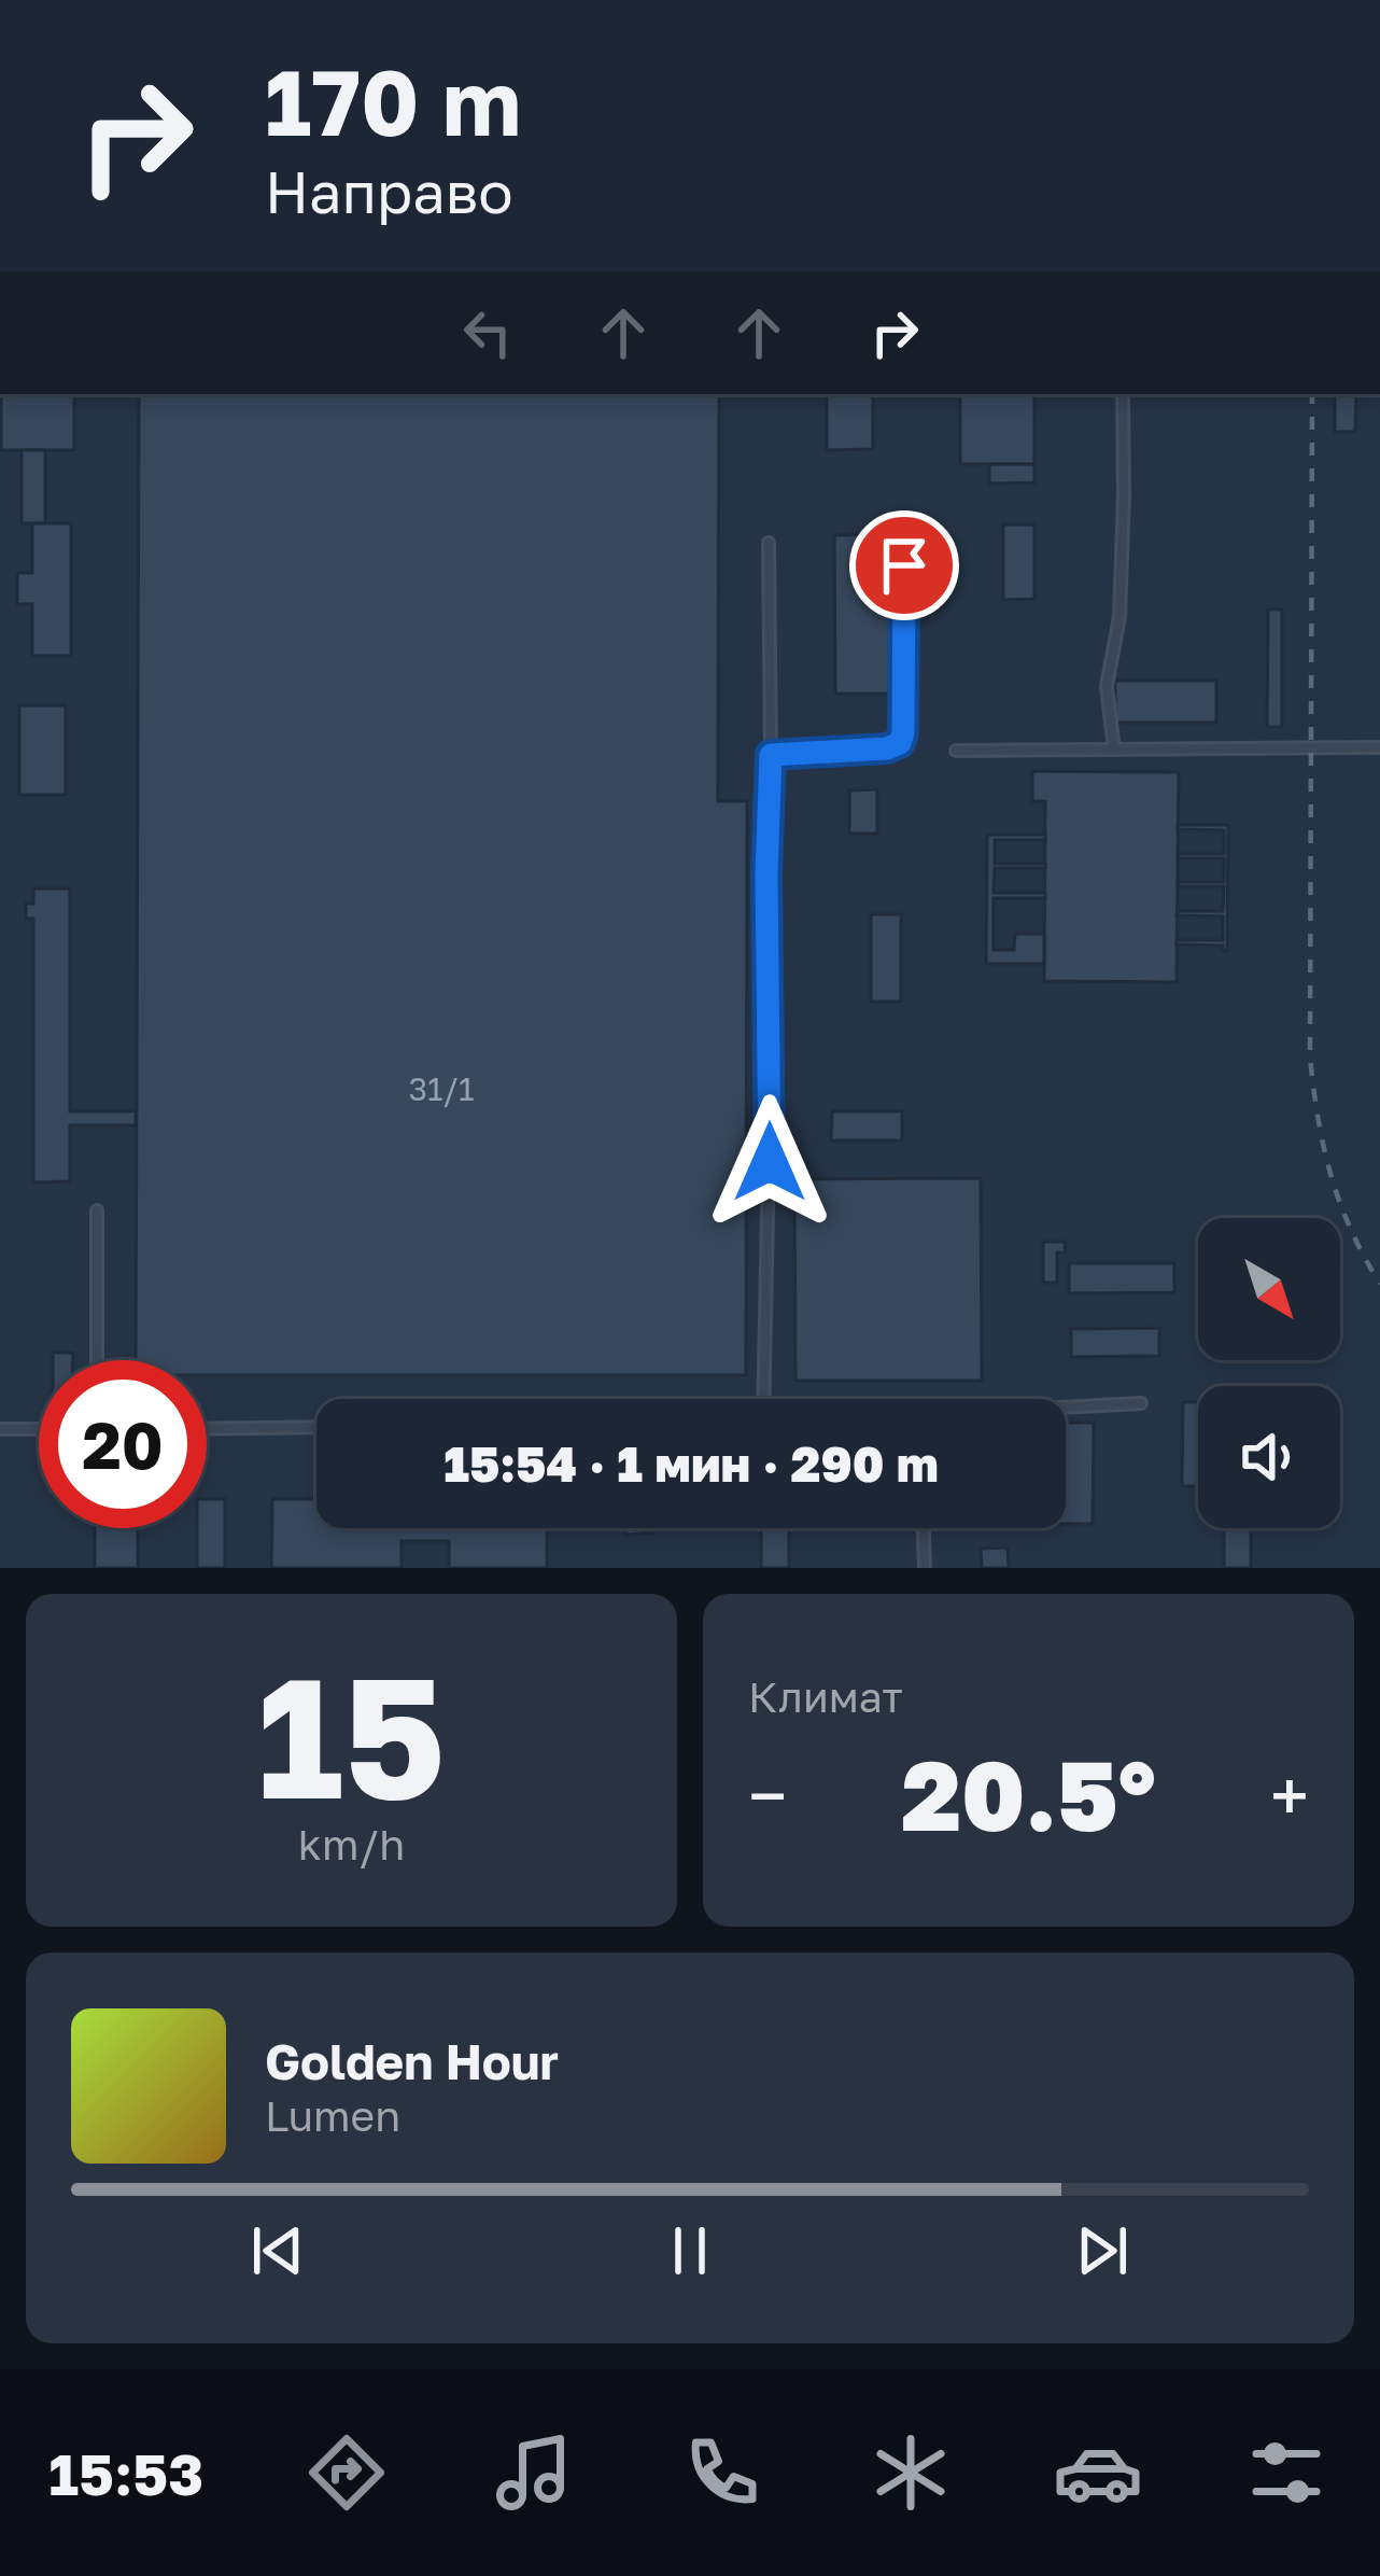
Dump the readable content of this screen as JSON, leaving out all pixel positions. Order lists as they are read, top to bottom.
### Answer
{
  "house_numbers": ["31/1"],
  "north": "bottom right",
  "page": {
    "turn": ["170 m", "Направо"],
    "limit": "20",
    "trip": "15:54 · 1 мин · 290 m",
    "tile": [
      ["15", "km/h"],
      "Климат"
    ],
    "heat": ["−", "20.5°", "+"],
    "song": ["Golden Hour", "Lumen"],
    "tabs": "15:53"
  }
}
